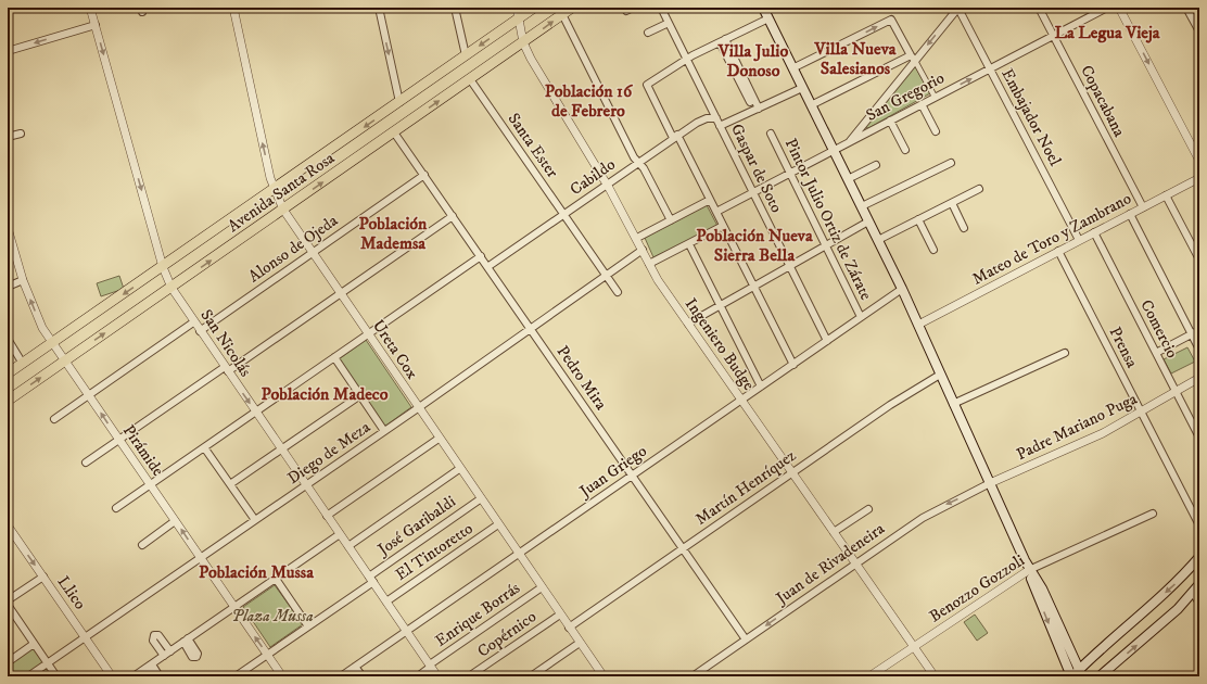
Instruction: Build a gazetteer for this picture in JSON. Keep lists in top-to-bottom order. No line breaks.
{"streets":{"main road":["Avenida Santa Rosa"],"street":["San Gregorio","Copacabana","Embajador Noel","Santa Ester","Gaspar de Soto","Cabildo","Pintor Julio Ortiz de Zárate","Mateo de Toro y Zambrano","Alonso de Ojeda","Comercio","San Nicolás","Ingeniero Budge","Prensa","Ureta Cox","Pedro Mira","Padre Mariano Puga","Pirámide","Diego de Meza","Juan Griego","Martín Henríquez","José Garibaldi","El Tintoretto","Juan de Rivadeneira","Benozzo Gozzoli","Llico","Enrique Borrás","Copérnico"]},"crossings":[["San Gregorio","Copacabana"],["San Gregorio","Embajador Noel"],["San Gregorio","Gaspar de Soto"],["San Gregorio","Pintor Julio Ortiz de Zárate"],["Copacabana","Mateo de Toro y Zambrano"],["Embajador Noel","Mateo de Toro y Zambrano"],["Santa Ester","Cabildo"],["Santa Ester","Avenida Santa Rosa"],["Santa Ester","Diego de Meza"],["Gaspar de Soto","Cabildo"],["Gaspar de Soto","Juan Griego"],["Cabildo","Ingeniero Budge"],["Cabildo","Pedro Mira"],["Avenida Santa Rosa","San Nicolás"],["Avenida Santa Rosa","Ingeniero Budge"],["Avenida Santa Rosa","Ureta Cox"],["Avenida Santa Rosa","Pedro Mira"],["Avenida Santa Rosa","Pirámide"],["Pintor Julio Ortiz de Zárate","Juan Griego"],["Mateo de Toro y Zambrano","Comercio"],["Mateo de Toro y Zambrano","Prensa"],["Alonso de Ojeda","San Nicolás"],["Alonso de Ojeda","Ureta Cox"],["Alonso de Ojeda","Pedro Mira"],["Comercio","Padre Mariano Puga"],["San Nicolás","Diego de Meza"],["San Nicolás","Juan Griego"],["San Nicolás","José Garibaldi"],["San Nicolás","El Tintoretto"],["San Nicolás","Enrique Borrás"],["Ingeniero Budge","Diego de Meza"],["Ingeniero Budge","Juan Griego"],["Ingeniero Budge","Martín Henríquez"],["Ingeniero Budge","Juan de Rivadeneira"],["Ingeniero Budge","Benozzo Gozzoli"],["Prensa","Padre Mariano Puga"],["Ureta Cox","Diego de Meza"],["Ureta Cox","Juan Griego"],["Ureta Cox","Martín Henríquez"],["Ureta Cox","José Garibaldi"],["Ureta Cox","El Tintoretto"],["Ureta Cox","Enrique Borrás"],["Ureta Cox","Copérnico"],["Pedro Mira","Diego de Meza"],["Pedro Mira","Juan Griego"],["Pedro Mira","Martín Henríquez"],["Pedro Mira","Juan de Rivadeneira"],["Padre Mariano Puga","Juan de Rivadeneira"],["Pirámide","Diego de Meza"],["Pirámide","José Garibaldi"],["Diego de Meza","Llico"]],"one_way":["San Nicolás","Juan de Rivadeneira"],"districts":["La Legua Vieja","Villa Nueva Salesianos","Villa Julio Donoso","Población 16 de Febrero","Población Mademsa","Población Nueva Sierra Bella","Población Madeco","Población Mussa"],"parks":["Plaza Mussa"]}
